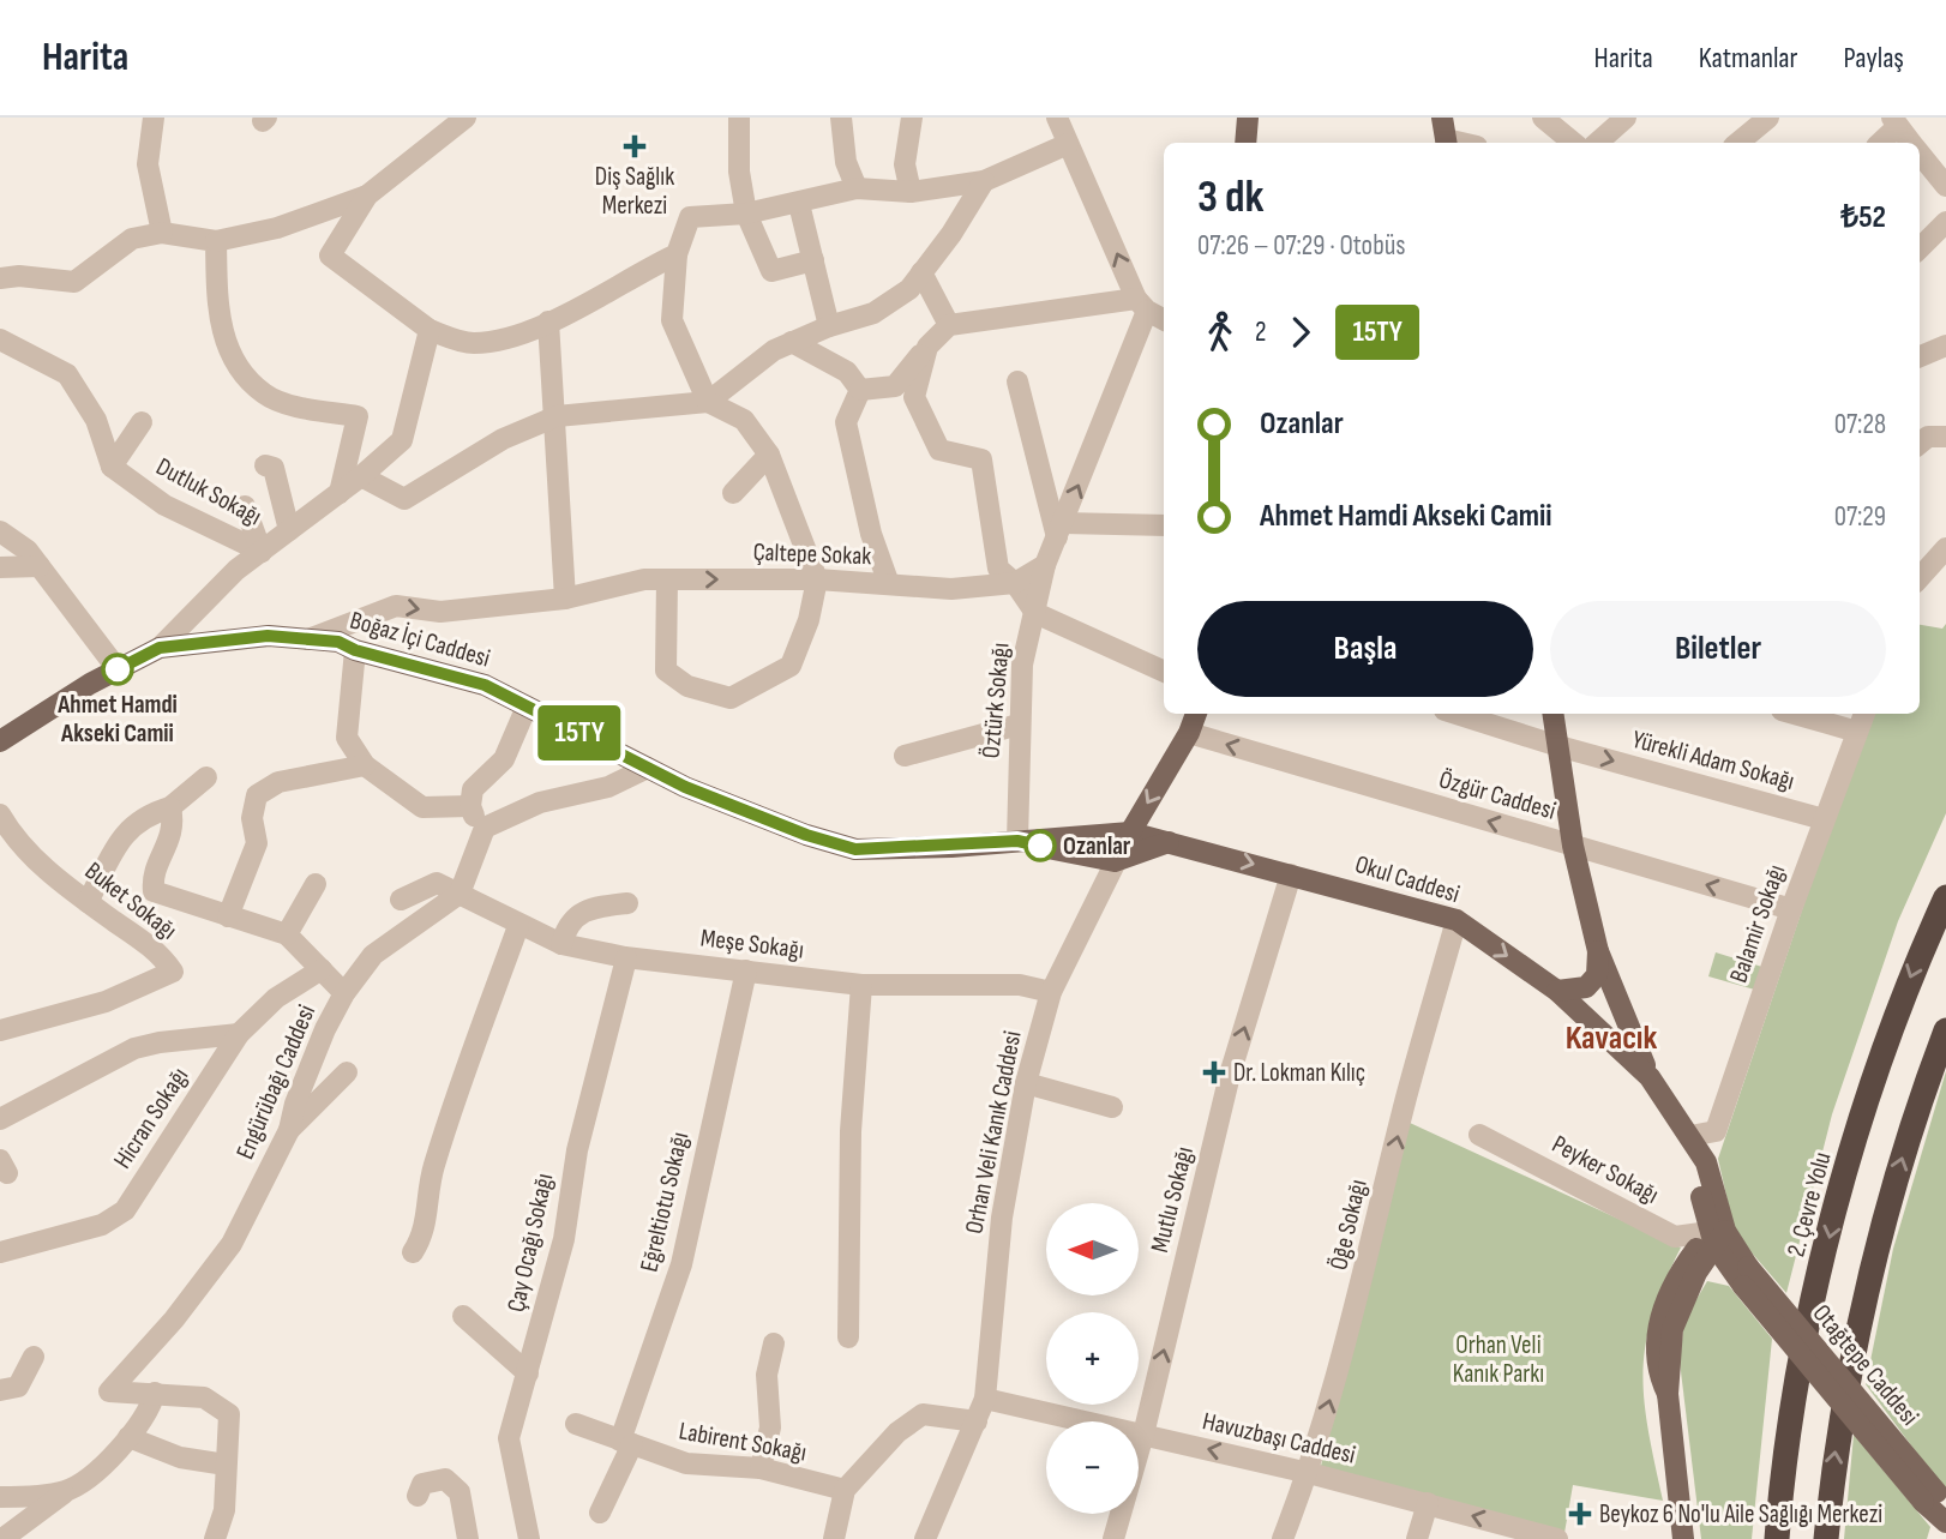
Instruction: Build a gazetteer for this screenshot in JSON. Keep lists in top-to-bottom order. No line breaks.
{"streets":{"highway":["2. Çevre Yolu"],"main road":["Boğaz İçi Caddesi","Okul Caddesi","Orhan Veli Kanık Caddesi","Otağtepe Caddesi"],"street":["Dutluk Sokağı","Çaltepe Sokak","Öztürk Sokağı","Yürekli Adam Sokağı","Özgür Caddesi","Buket Sokağı","Balamir Sokağı","Meşe Sokağı","Engürübağı Caddesi","Hicran Sokağı","Peyker Sokağı","Mutlu Sokağı","Eğreltiotu Sokağı","Öḡe Sokağı","Çay Ocağı Sokağı","Havuzbaşı Caddesi","Labirent Sokağı"]},"crossings":[["Çaltepe Sokak","Boğaz İçi Caddesi"],["Çaltepe Sokak","Öztürk Sokağı"],["Boğaz İçi Caddesi","Öztürk Sokağı"],["Boğaz İçi Caddesi","Okul Caddesi"],["Öztürk Sokağı","Okul Caddesi"],["Yürekli Adam Sokağı","Balamir Sokağı"],["Özgür Caddesi","Balamir Sokağı"],["Özgür Caddesi","Orhan Veli Kanık Caddesi"],["Okul Caddesi","Balamir Sokağı"],["Okul Caddesi","Orhan Veli Kanık Caddesi"],["Okul Caddesi","Peyker Sokağı"],["Okul Caddesi","Mutlu Sokağı"],["Okul Caddesi","Öḡe Sokağı"],["Okul Caddesi","Otağtepe Caddesi"],["Meşe Sokağı","Engürübağı Caddesi"],["Meşe Sokağı","Orhan Veli Kanık Caddesi"],["Meşe Sokağı","Eğreltiotu Sokağı"],["Meşe Sokağı","Çay Ocağı Sokağı"],["Orhan Veli Kanık Caddesi","Havuzbaşı Caddesi"],["Peyker Sokağı","Otağtepe Caddesi"],["Mutlu Sokağı","Havuzbaşı Caddesi"],["Eğreltiotu Sokağı","Labirent Sokağı"],["Öḡe Sokağı","Havuzbaşı Caddesi"]],"one_way":["Yürekli Adam Sokağı","Özgür Caddesi","Mutlu Sokağı","Öḡe Sokağı","Havuzbaşı Caddesi"],"districts":["Kavacık"],"parks":["Orhan Veli Kanık Parkı"],"places":{"health":["Diş Sağlık Merkezi","Dr. Lokman Kılıç","Beykoz 6 No'lu Aile Saḡlıḡı Merkezi"],"other":["Ahmet Hamdi Akseki Camii","Ozanlar"]},"lines":["bus line 15TY"],"north":"left","page":{"header":"Harita","nav":["Harita","Katmanlar","Paylaş"],"on_map":"15TY","heading":["3 dk","07:26 – 07:29 · Otobüs","₺52"],"legs":["2","15TY"],"list":[{"name":"Ozanlar","value":"07:28"},{"name":"Ahmet Hamdi Akseki Camii","value":"07:29"}],"buttons":["Başla","Biletler"],"map_buttons":["+","−"]}}
